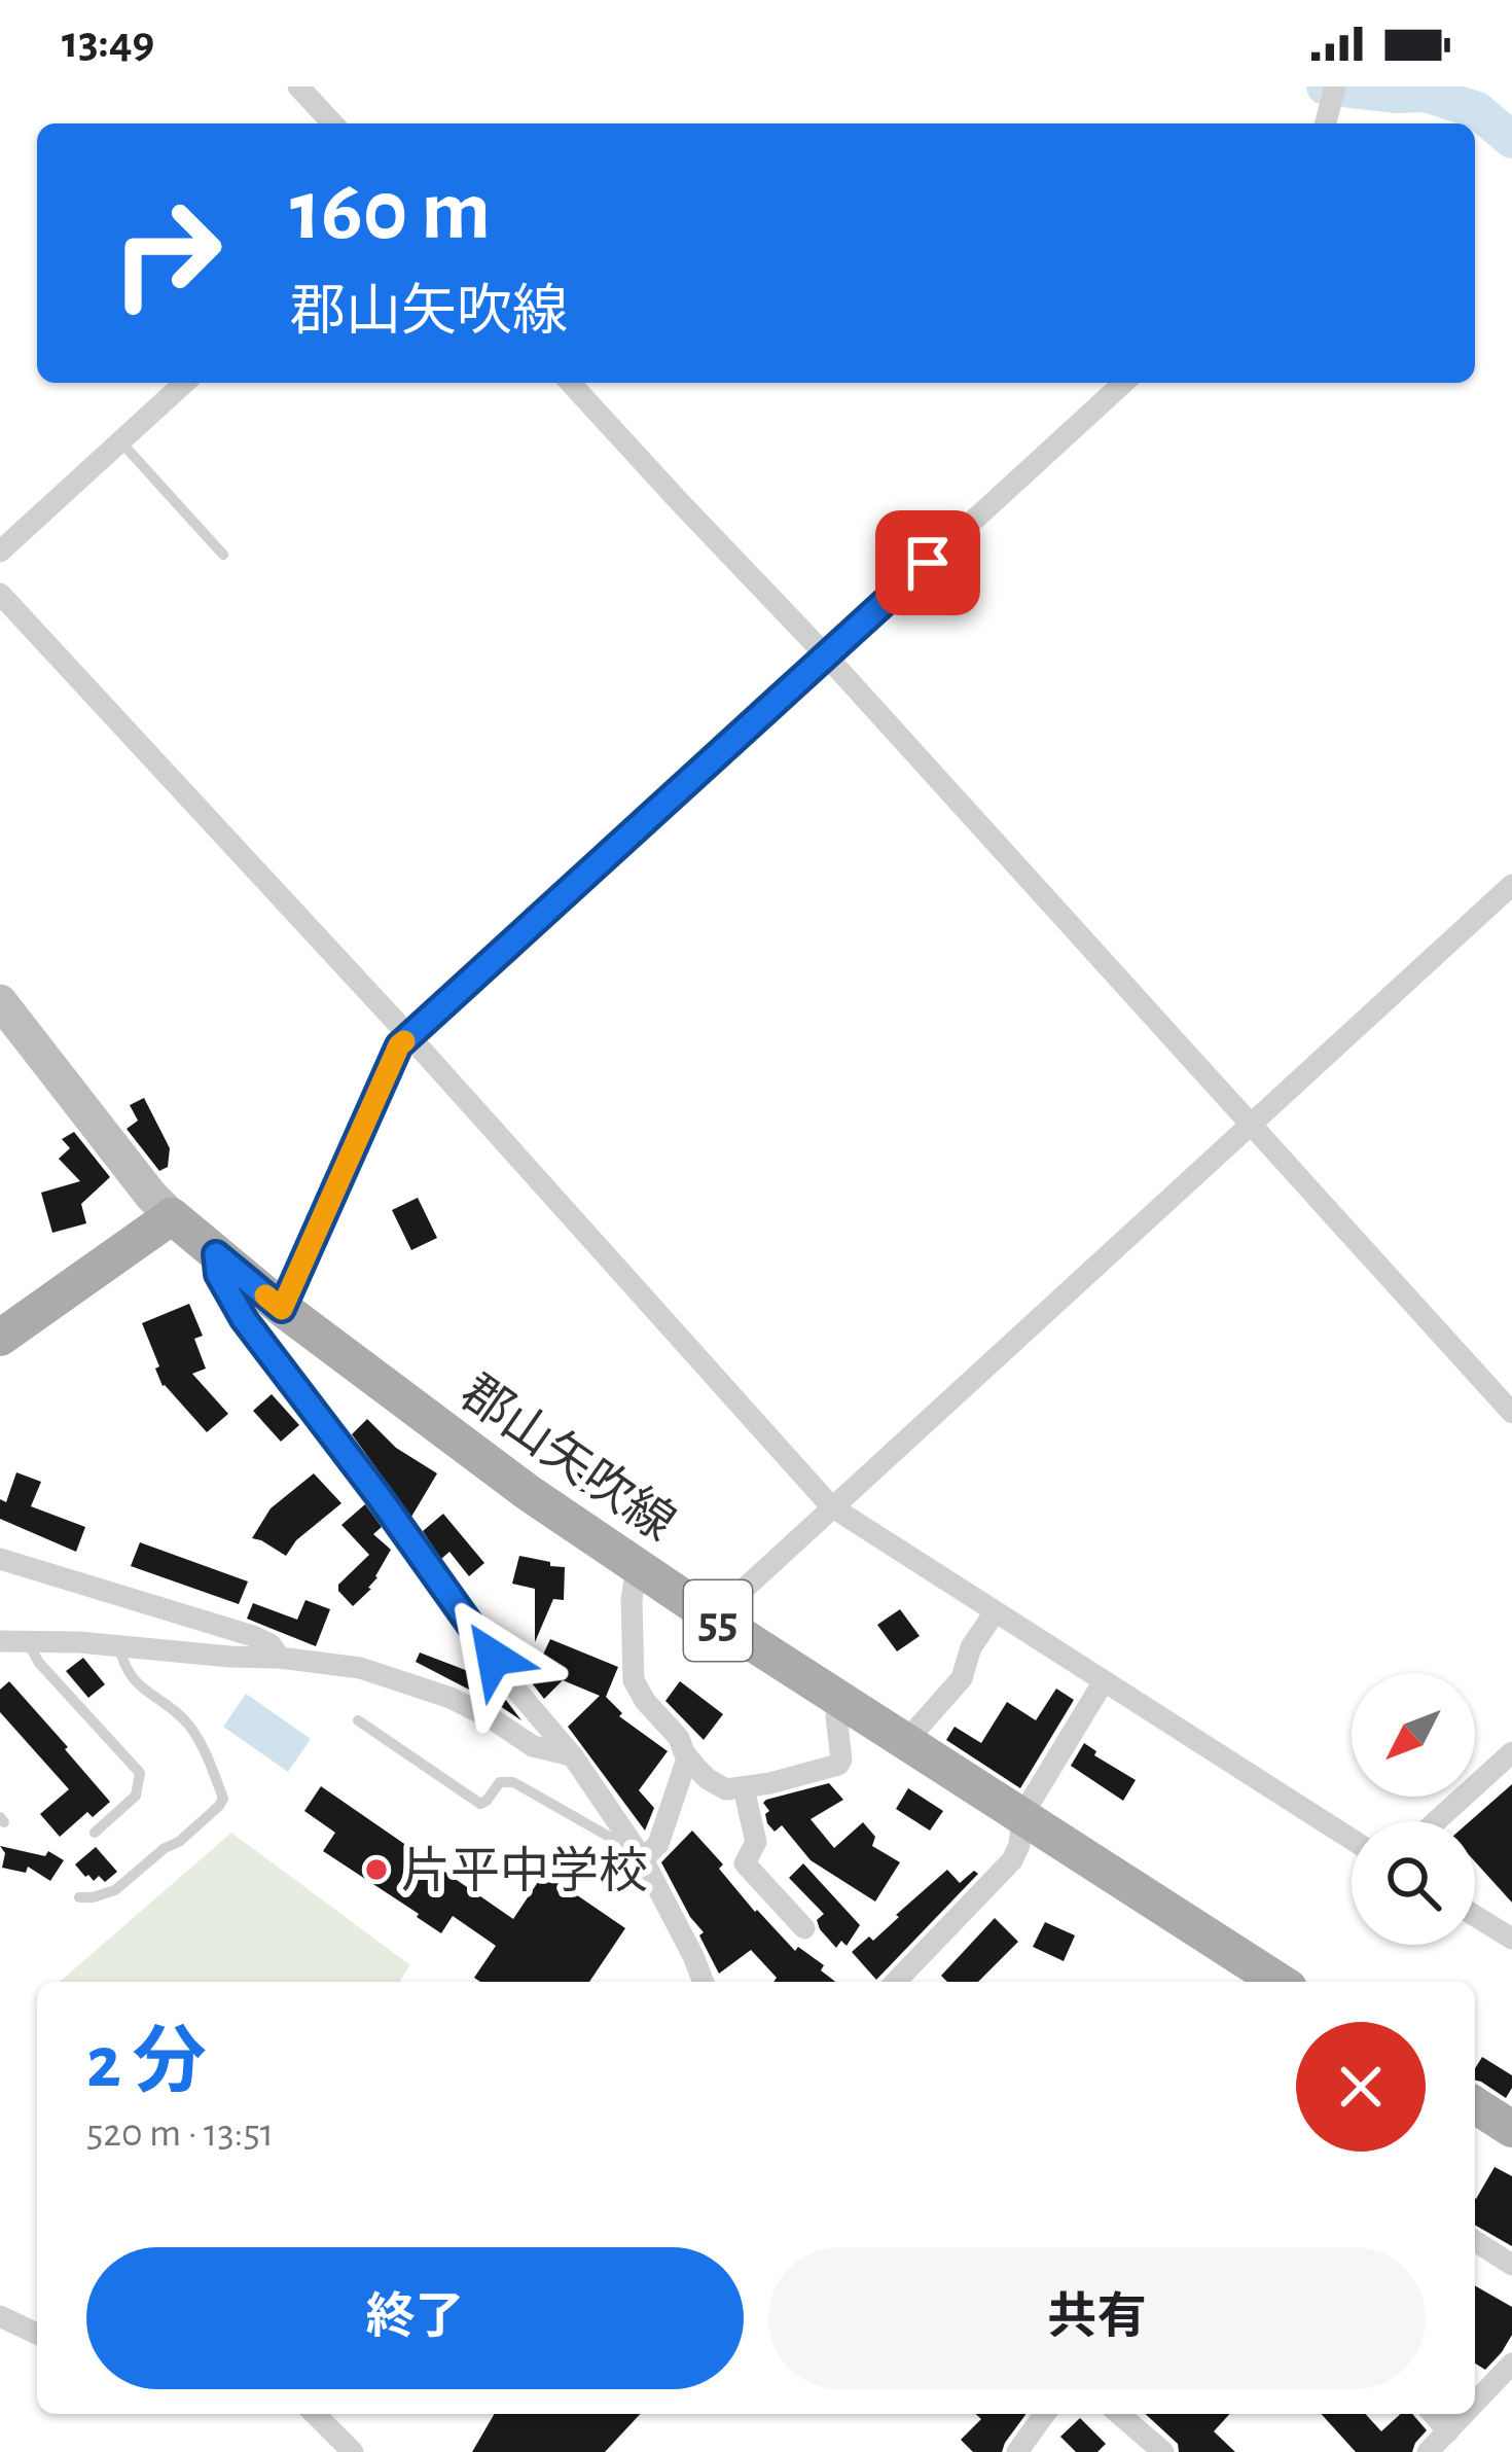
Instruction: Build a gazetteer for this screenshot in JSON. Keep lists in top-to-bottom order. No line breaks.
{"streets":{"main road":["郡山矢吹線","55"]},"places":["片平中学校"],"north":"bottom left","page":{"status":"13:49","turn":["160 m","郡山矢吹線"],"heading":["2 分","520 m · 13:51"],"buttons":["終了","共有"]}}
